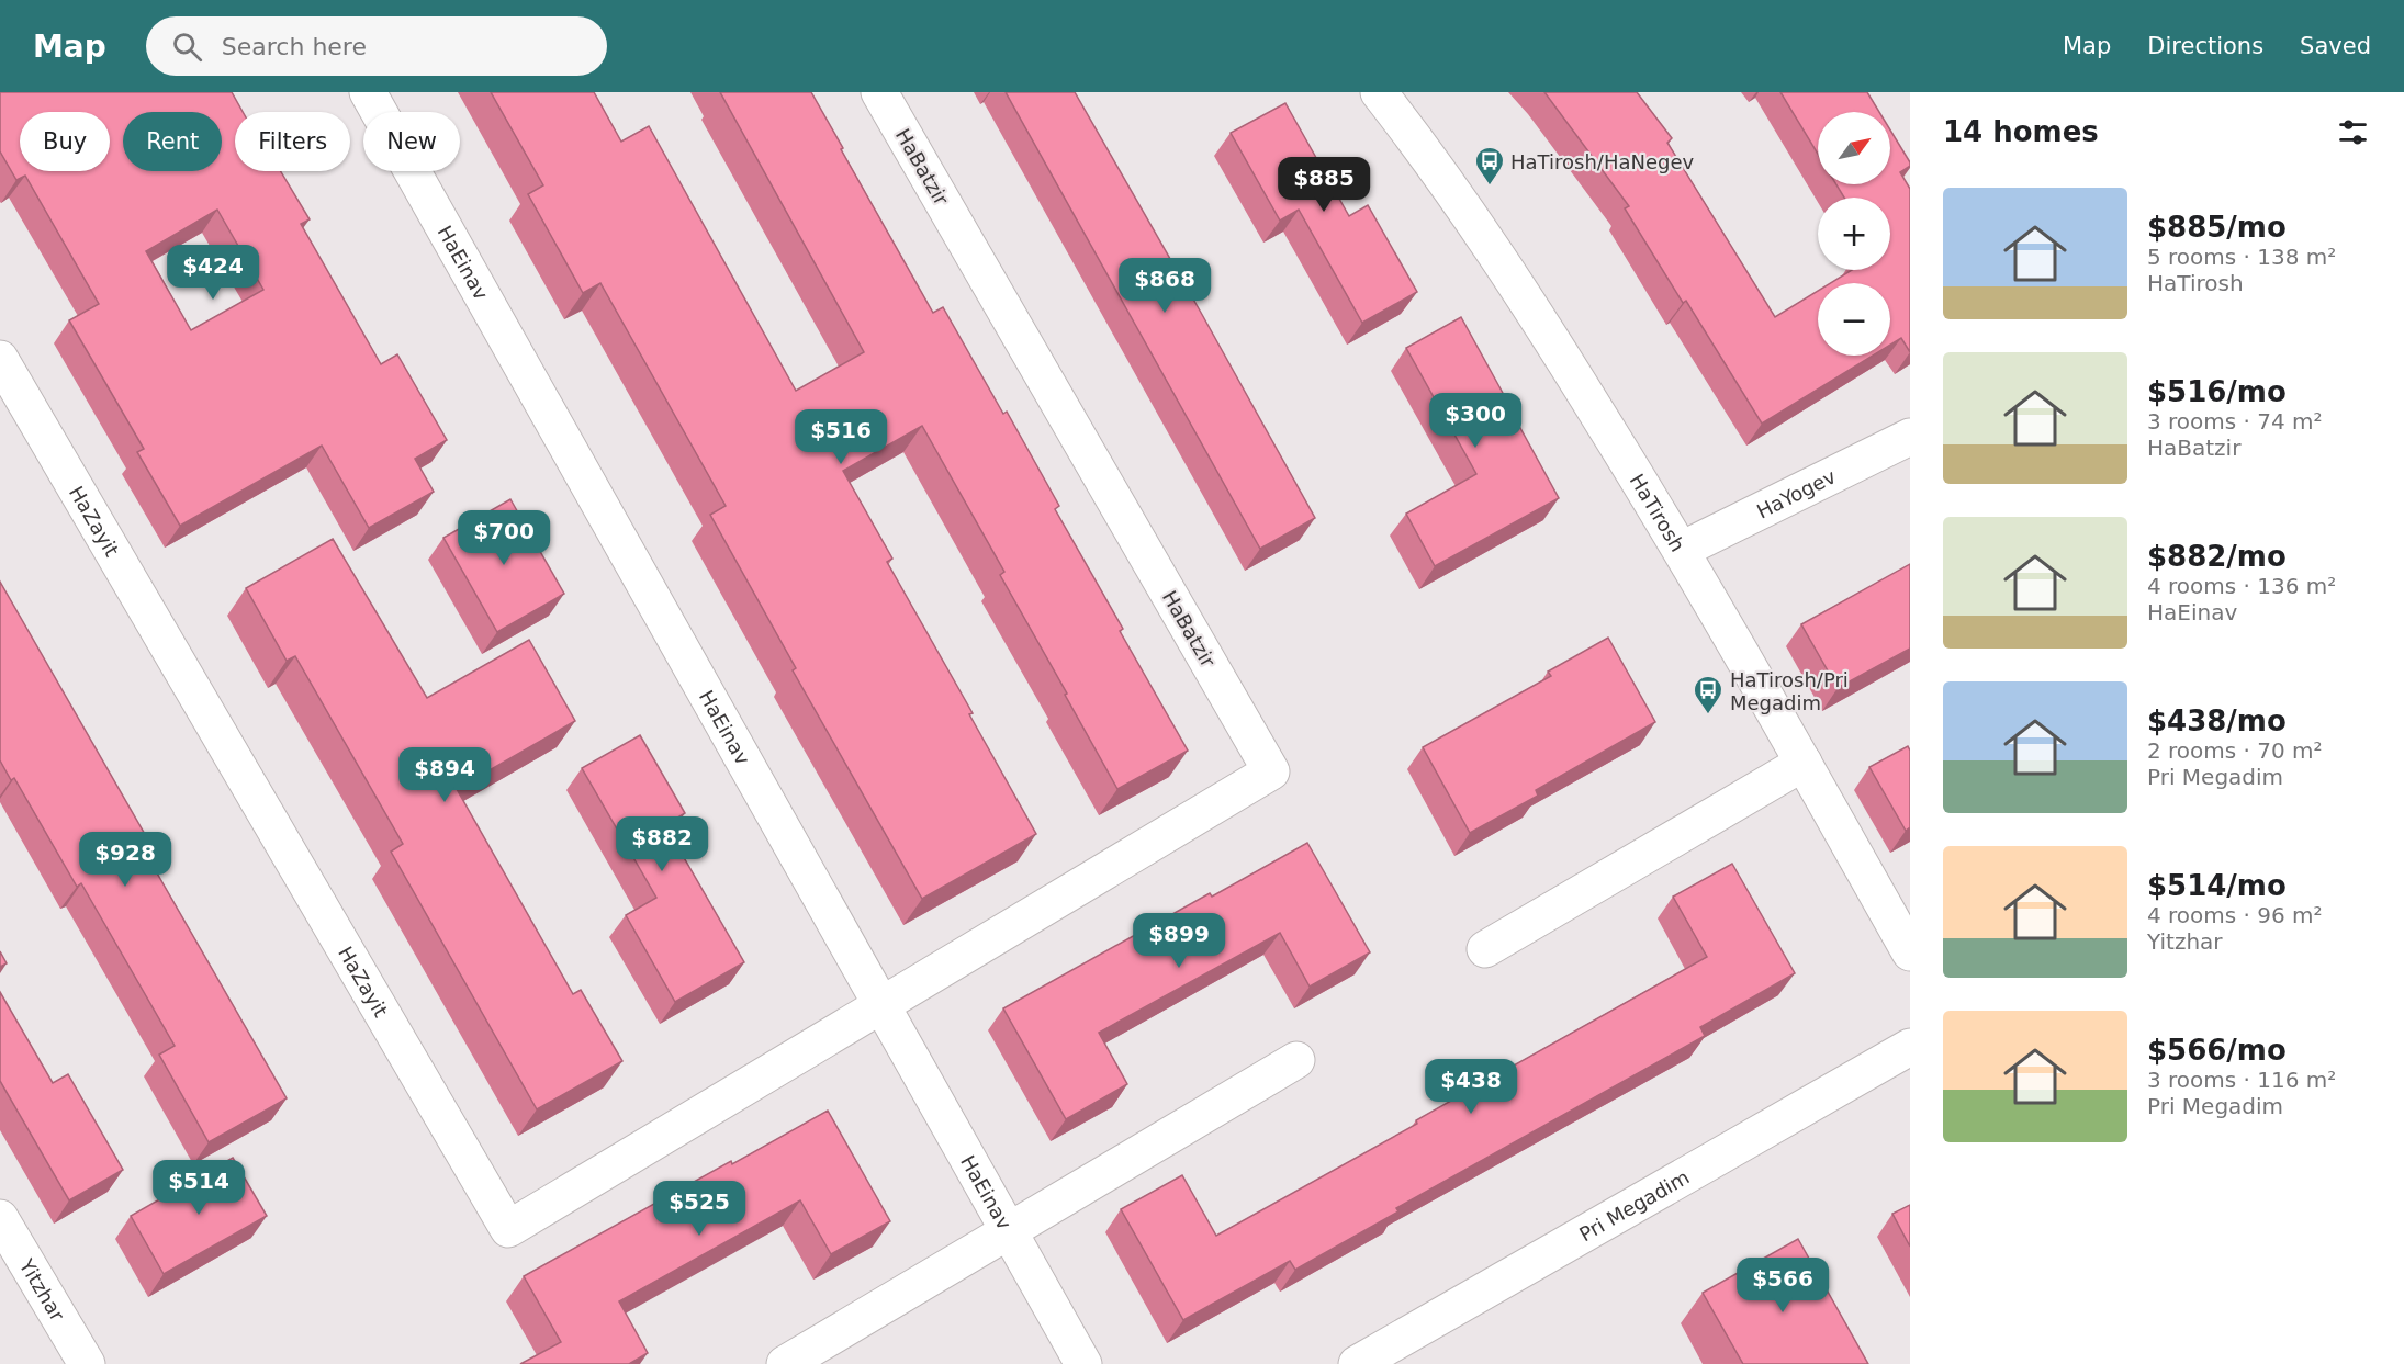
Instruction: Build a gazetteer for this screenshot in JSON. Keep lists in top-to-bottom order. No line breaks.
{"streets":{"street":["HaBatzir","HaEinav","HaYogev","HaTirosh","HaZayit","Pri Megadim","Yitzhar"]},"crossings":[["HaBatzir","HaEinav"],["HaBatzir","HaZayit"],["HaEinav","HaZayit"],["HaYogev","HaTirosh"]],"places":{"bus stop":["HaTirosh/HaNegev","HaTirosh/Pri Megadim"]},"north":"top right","page":{"header":"Map","search":"Search here","nav":["Map","Directions","Saved"],"heading":"14 homes","map_buttons":["+","−"],"chip":["Buy","Rent","Filters","New"],"price":["$885","$424","$868","$300","$516","$700","$894","$882","$928","$899","$438","$514","$525","$566"],"list":[{"name":"$885/mo","note":"5 rooms · 138 m² · HaTirosh"},{"name":"$516/mo","note":"3 rooms · 74 m² · HaBatzir"},{"name":"$882/mo","note":"4 rooms · 136 m² · HaEinav"},{"name":"$438/mo","note":"2 rooms · 70 m² · Pri Megadim"},{"name":"$514/mo","note":"4 rooms · 96 m² · Yitzhar"},{"name":"$566/mo","note":"3 rooms · 116 m² · Pri Megadim"}]}}
